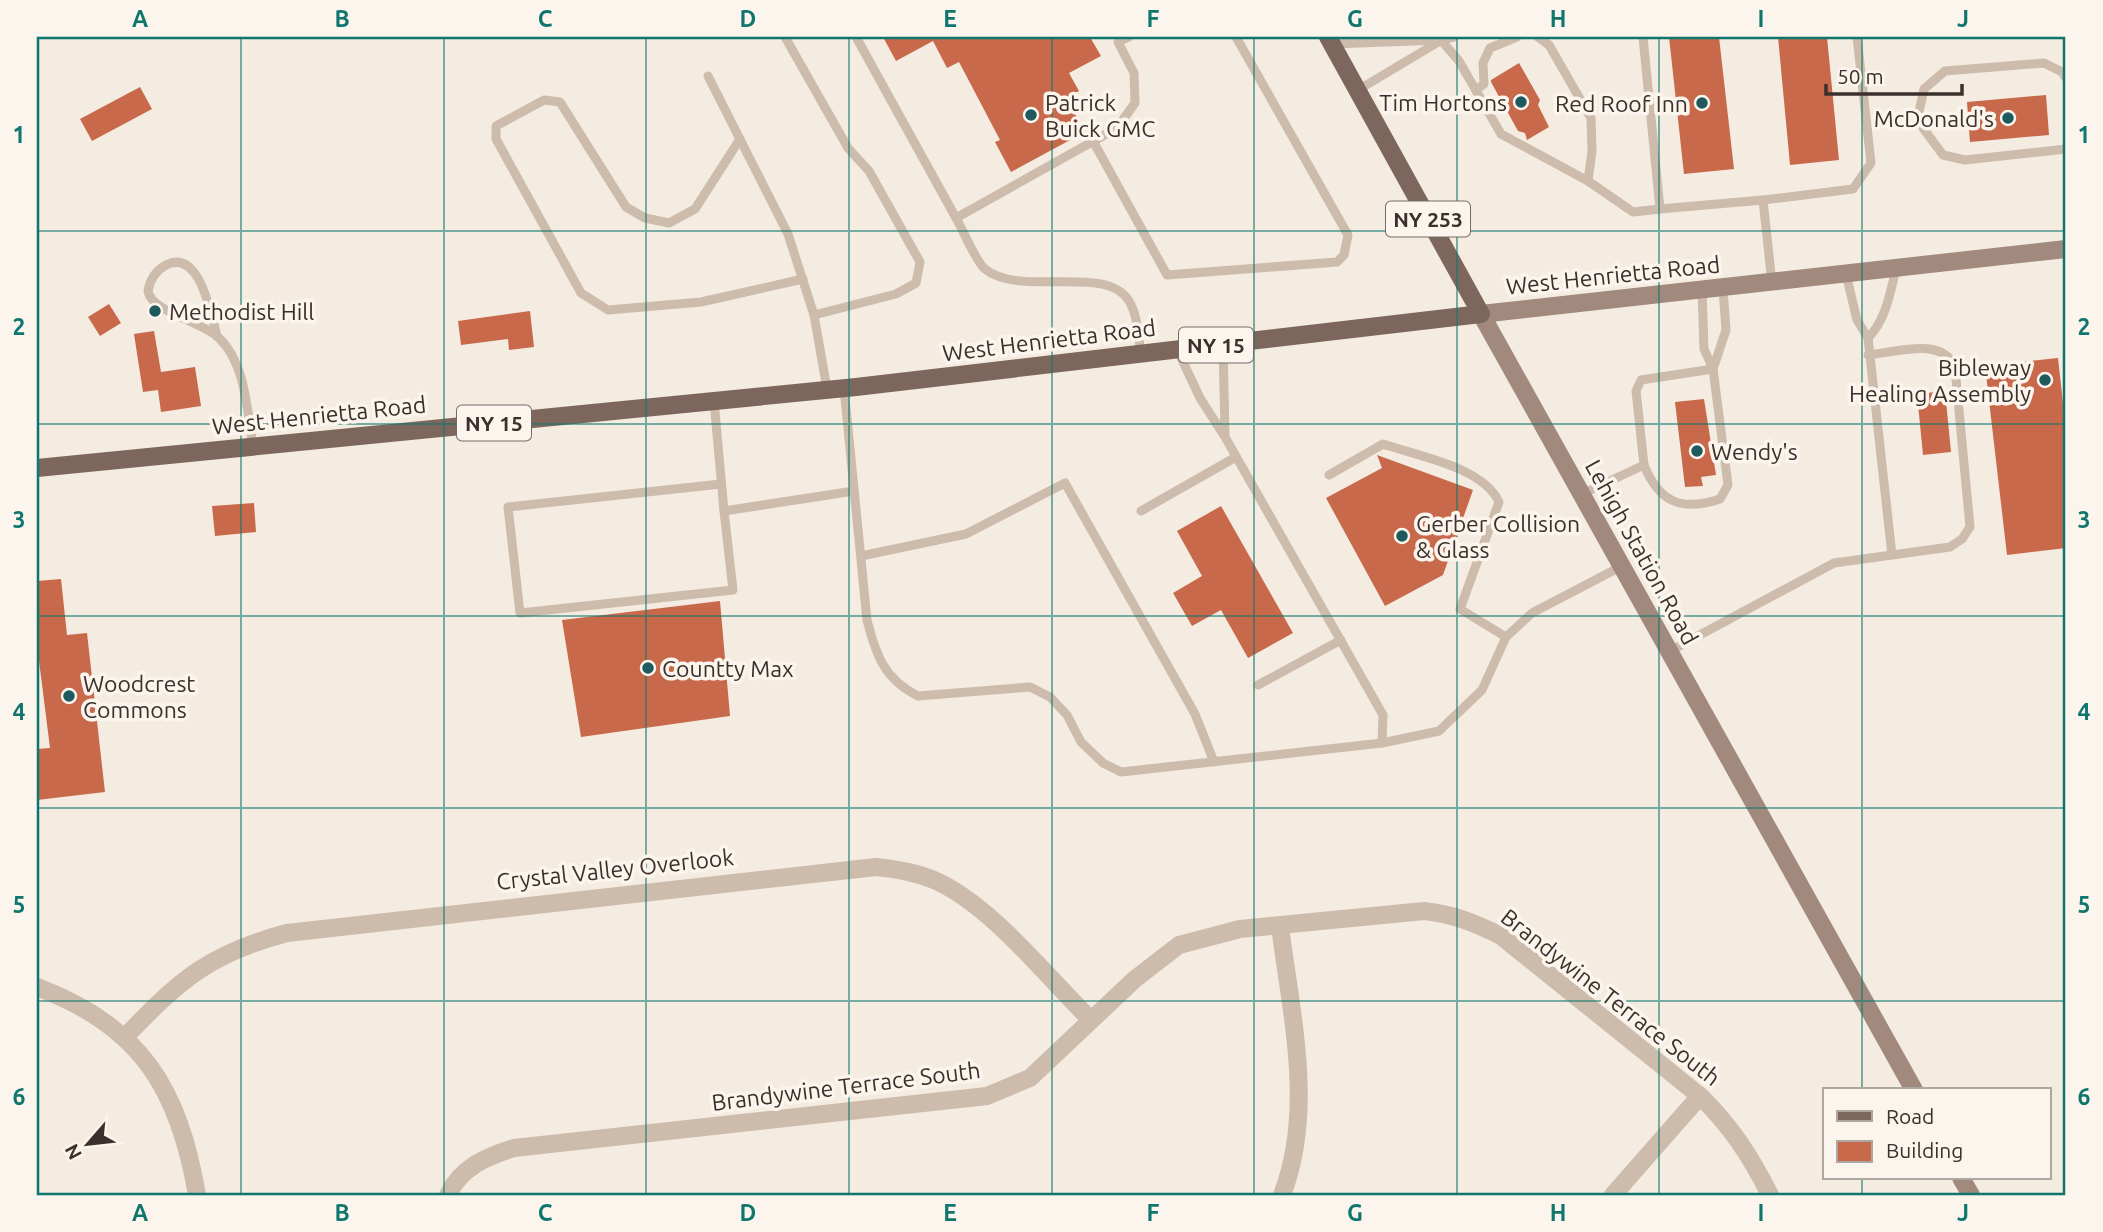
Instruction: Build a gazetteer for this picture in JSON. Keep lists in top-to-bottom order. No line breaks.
{"streets":{"main road":["NY 253","West Henrietta Road","NY 15","Lehigh Station Road"],"street":["Crystal Valley Overlook","Brandywine Terrace South"]},"crossings":[["West Henrietta Road","Lehigh Station Road"],["Crystal Valley Overlook","Brandywine Terrace South"]],"places":["Tim Hortons","Red Roof Inn","Patrick Buick GMC","McDonald's","Methodist Hill","Bibleway Healing Assembly","Wendy's","Gerber Collision & Glass","Countty Max","Woodcrest Commons"],"legend":["Road","Building"],"scale_bar":"50 m","north":"bottom left","grid":{"columns":["A","B","C","D","E","F","G","H","I","J"],"rows":["1","2","3","4","5","6"]}}
